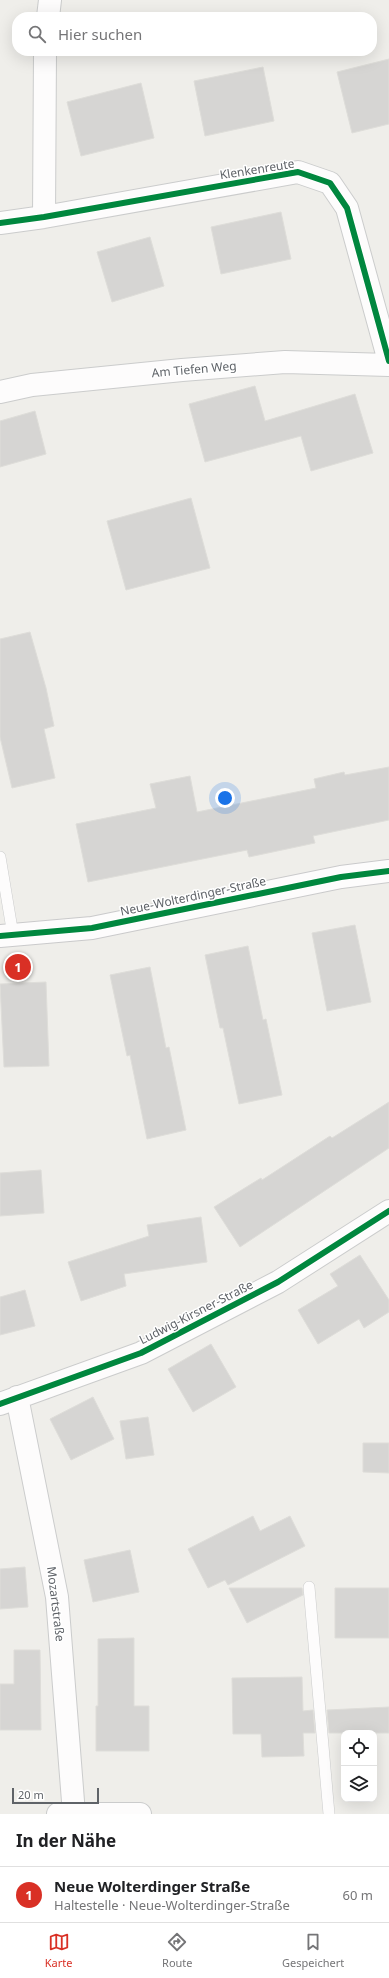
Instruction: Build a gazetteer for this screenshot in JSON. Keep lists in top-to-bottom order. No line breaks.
{"streets":{"street":["Klenkenreute","Am Tiefen Weg","Neue-Wolterdinger-Straße","Ludwig-Kirsner-Straße","Mozartstraße"]},"crossings":[["Ludwig-Kirsner-Straße","Mozartstraße"]],"scale_bar":"20 m","page":{"search":"Hier suchen","pins":"1","scale":"20 m","heading":"In der Nähe","list":[{"mark":"1","name":"Neue Wolterdinger Straße","note":"Haltestelle · Neue-Wolterdinger-Straße","value":"60 m"}],"nav":["Karte","Route","Gespeichert"]}}
